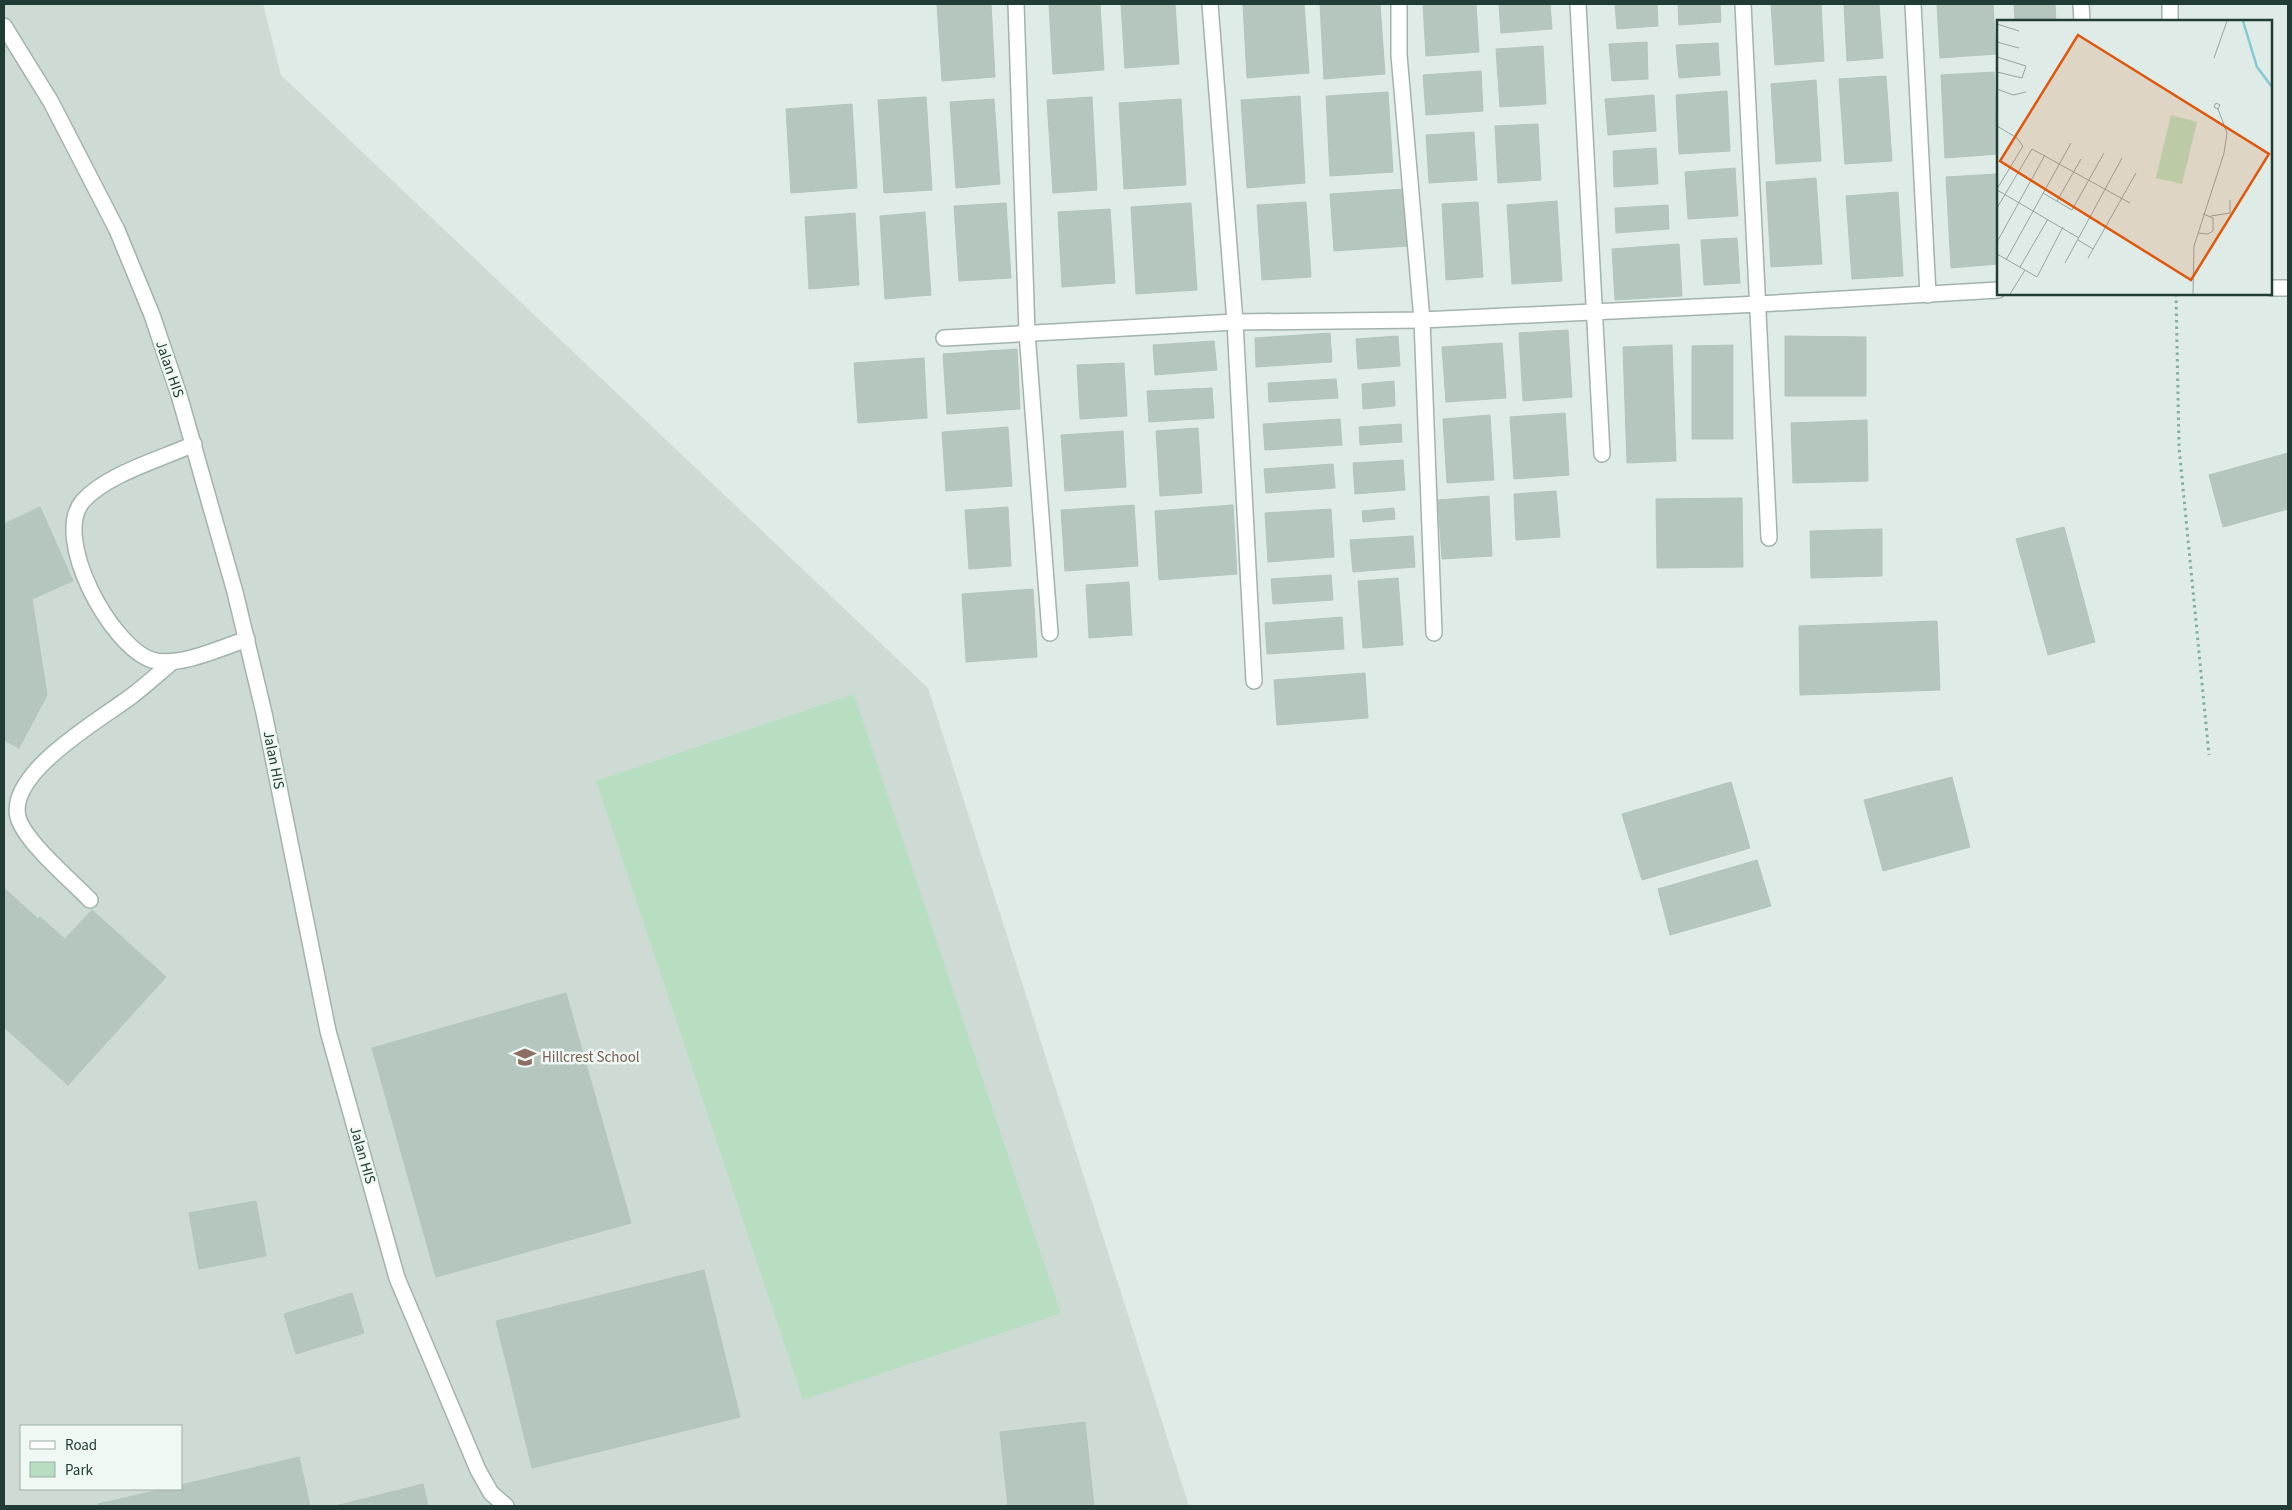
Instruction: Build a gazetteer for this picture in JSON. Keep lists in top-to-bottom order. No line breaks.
{"streets":{"street":["Jalan HIS"]},"places":{"school or university":["Hillcrest School"]},"legend":["Road","Park"]}
